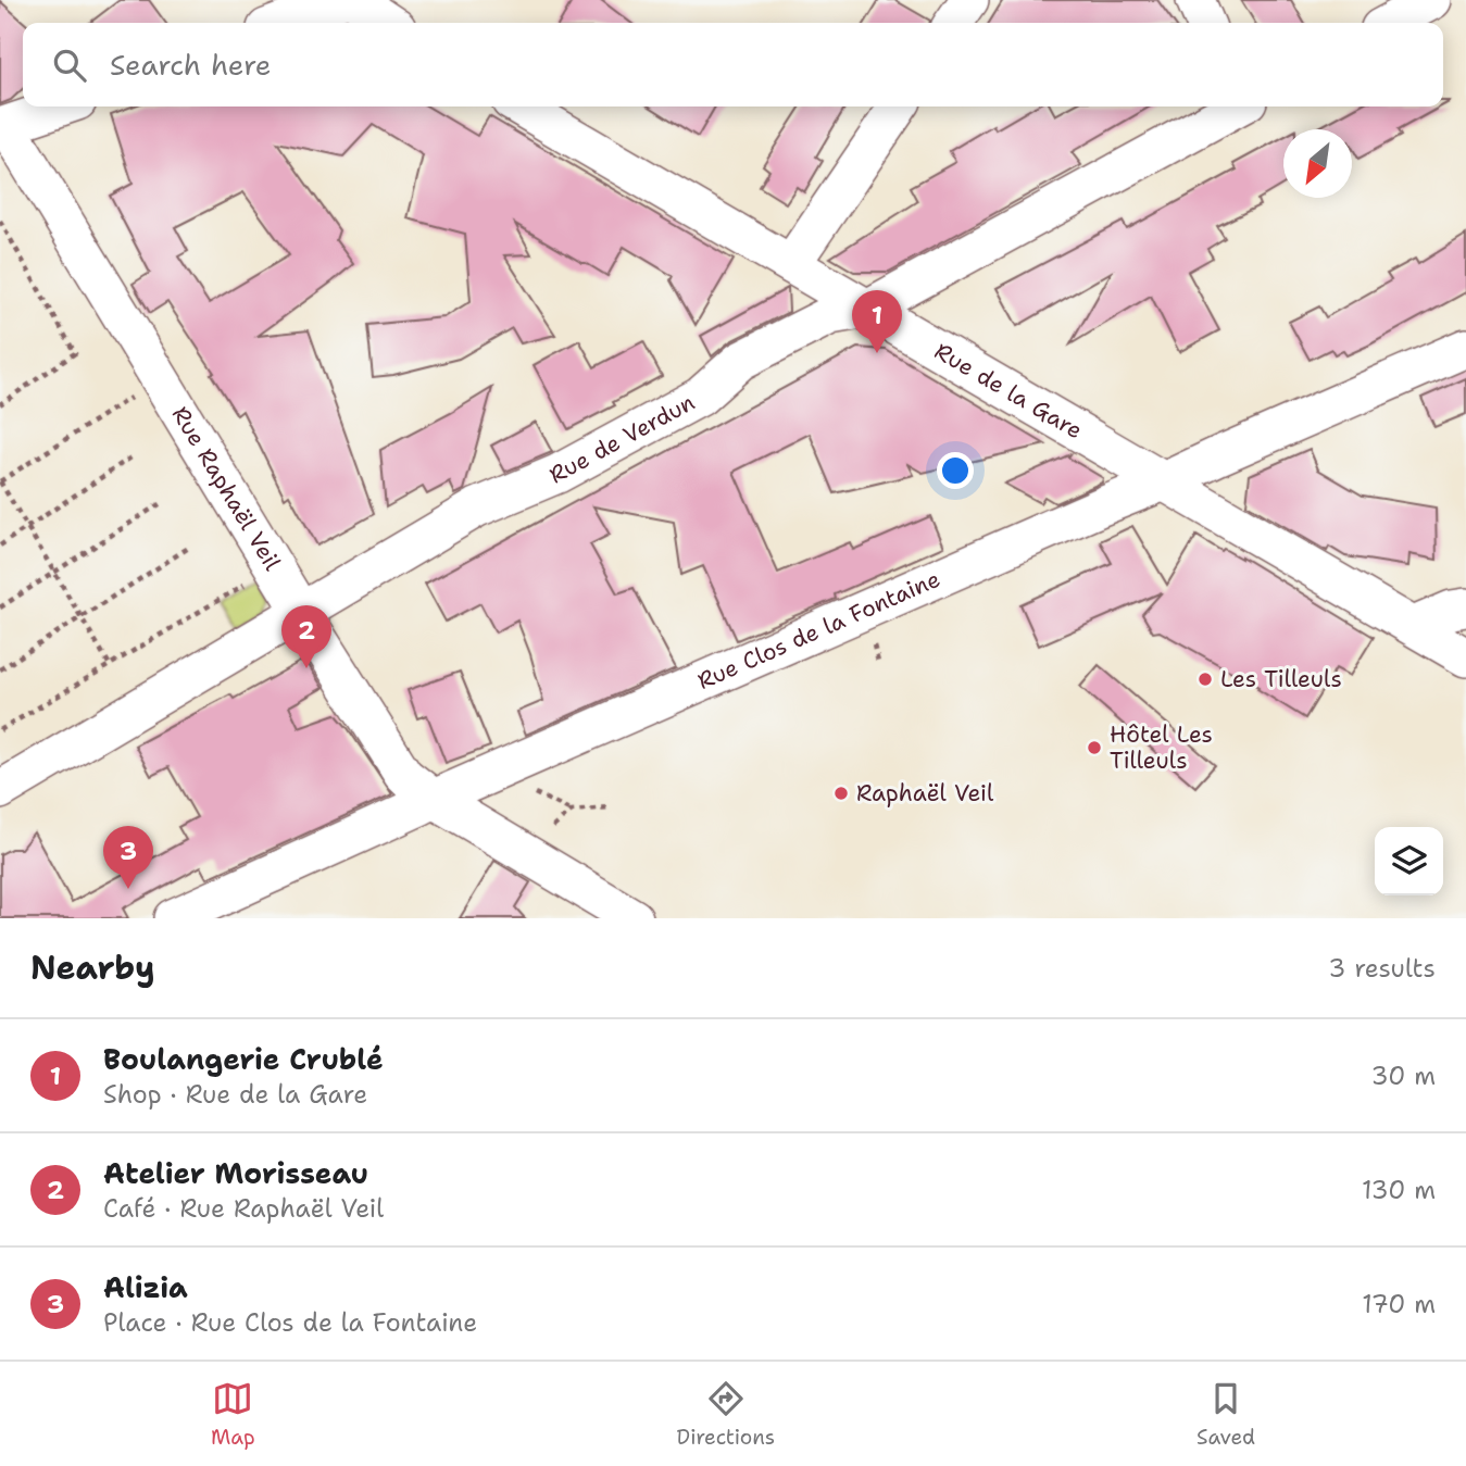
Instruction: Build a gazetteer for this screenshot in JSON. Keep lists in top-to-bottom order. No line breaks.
{"streets":{"street":["Rue de la Gare","Rue de Verdun","Rue Raphaël Veil","Rue Clos de la Fontaine"]},"crossings":[["Rue de la Gare","Rue de Verdun"],["Rue de la Gare","Rue Clos de la Fontaine"],["Rue de Verdun","Rue Raphaël Veil"],["Rue Raphaël Veil","Rue Clos de la Fontaine"]],"places":["Les Tilleuls","Hôtel Les Tilleuls","Raphaël Veil"],"north":"bottom left","page":{"search":"Search here","pins":["1","2","3"],"heading":["Nearby","3 results"],"list":[{"mark":"1","name":"Boulangerie Crublé","note":"Shop · Rue de la Gare","value":"30 m"},{"mark":"2","name":"Atelier Morisseau","note":"Café · Rue Raphaël Veil","value":"130 m"},{"mark":"3","name":"Alizia","note":"Place · Rue Clos de la Fontaine","value":"170 m"}],"nav":["Map","Directions","Saved"]}}
